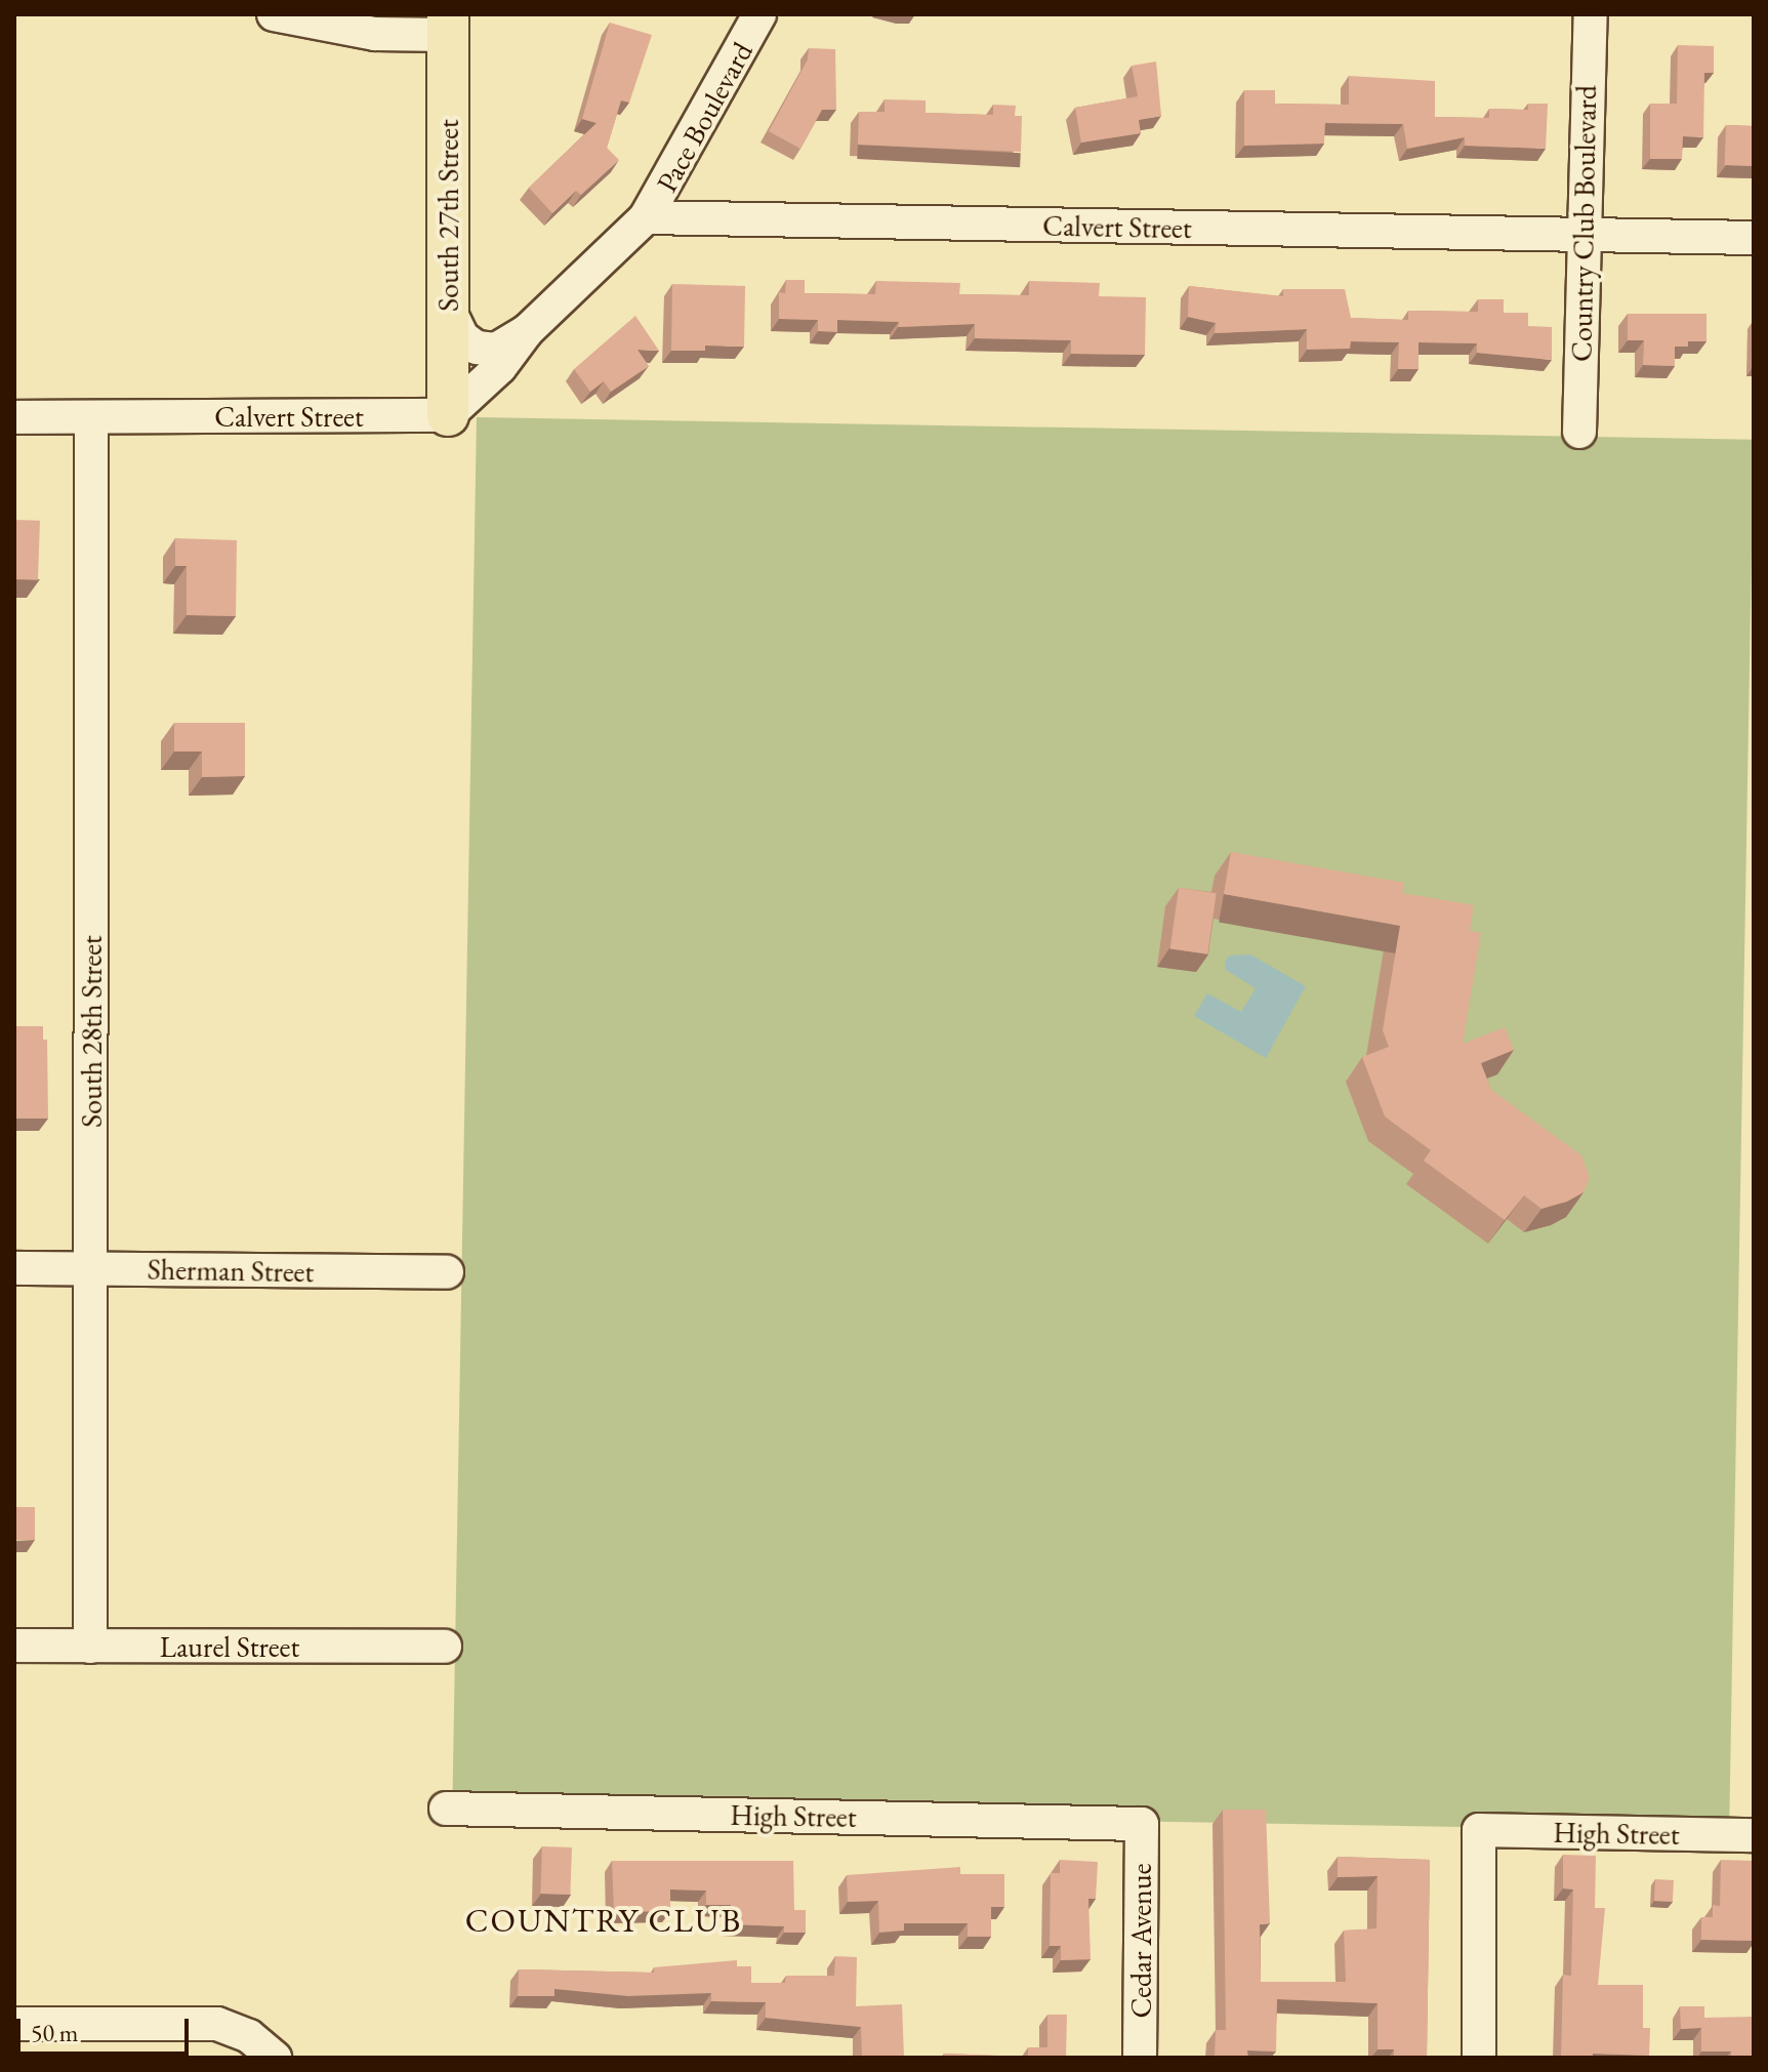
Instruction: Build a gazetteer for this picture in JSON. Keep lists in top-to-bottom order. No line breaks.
{"streets":{"main road":["South 27th Street"],"street":["Pace Boulevard","Country Club Boulevard","Calvert Street","South 28th Street","Sherman Street","Laurel Street","High Street","Cedar Avenue"]},"crossings":[["Pace Boulevard","Calvert Street"],["South 27th Street","Calvert Street"],["Country Club Boulevard","Calvert Street"],["Calvert Street","South 28th Street"],["South 28th Street","Sherman Street"],["South 28th Street","Laurel Street"],["High Street","Cedar Avenue"]],"districts":["COUNTRY CLUB"],"scale_bar":"50 m"}
